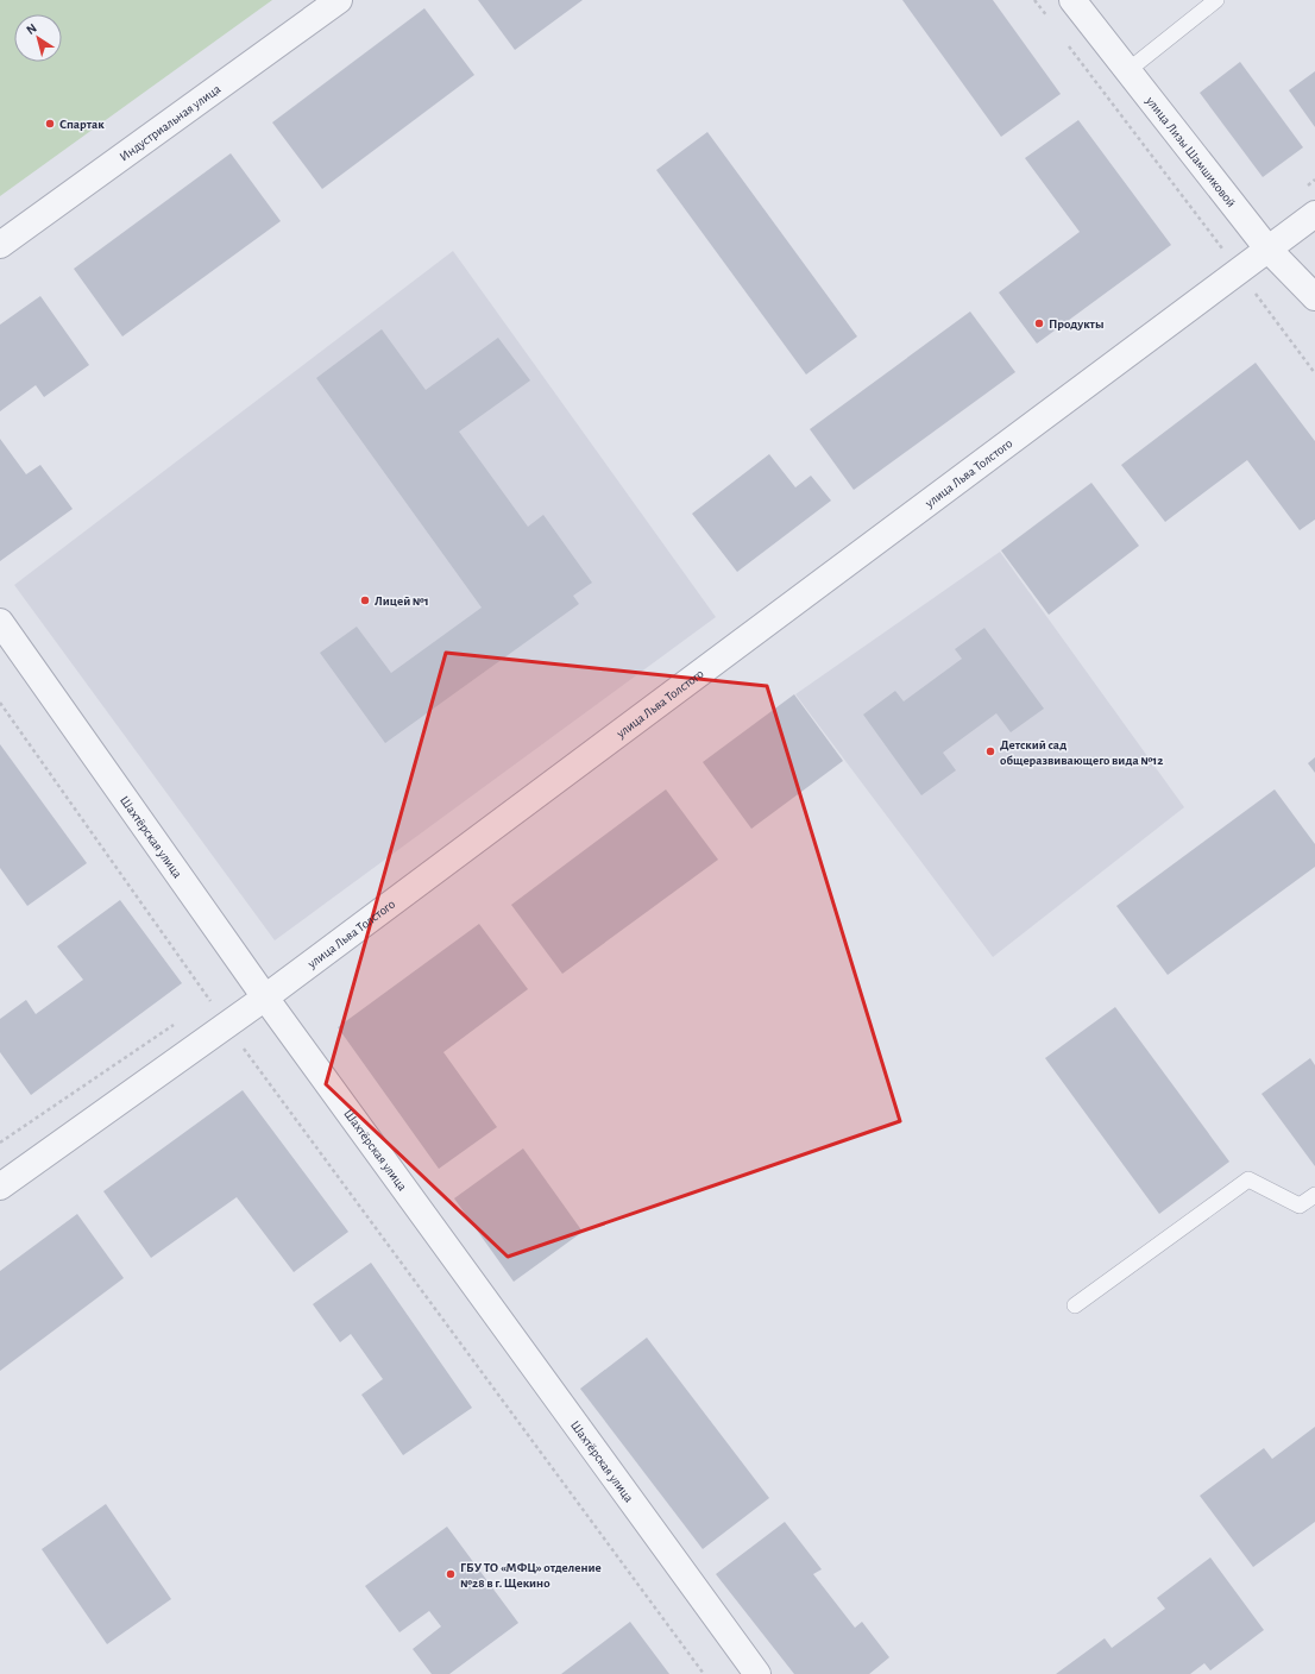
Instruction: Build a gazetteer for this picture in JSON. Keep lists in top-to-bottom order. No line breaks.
{"streets":{"street":["Индустриальная улица","улица Лизы Шамшиковой","улица Льва Толстого","Шахтёрская улица"]},"crossings":[["улица Лизы Шамшиковой","улица Льва Толстого"],["улица Льва Толстого","Шахтёрская улица"]],"places":["Спартак","Продукты","Лицей №1","Детский сад общеразвивающего вида №12","ГБУ ТО «МФЦ» отделение №28 в г. Щекино"],"north":"top left"}
